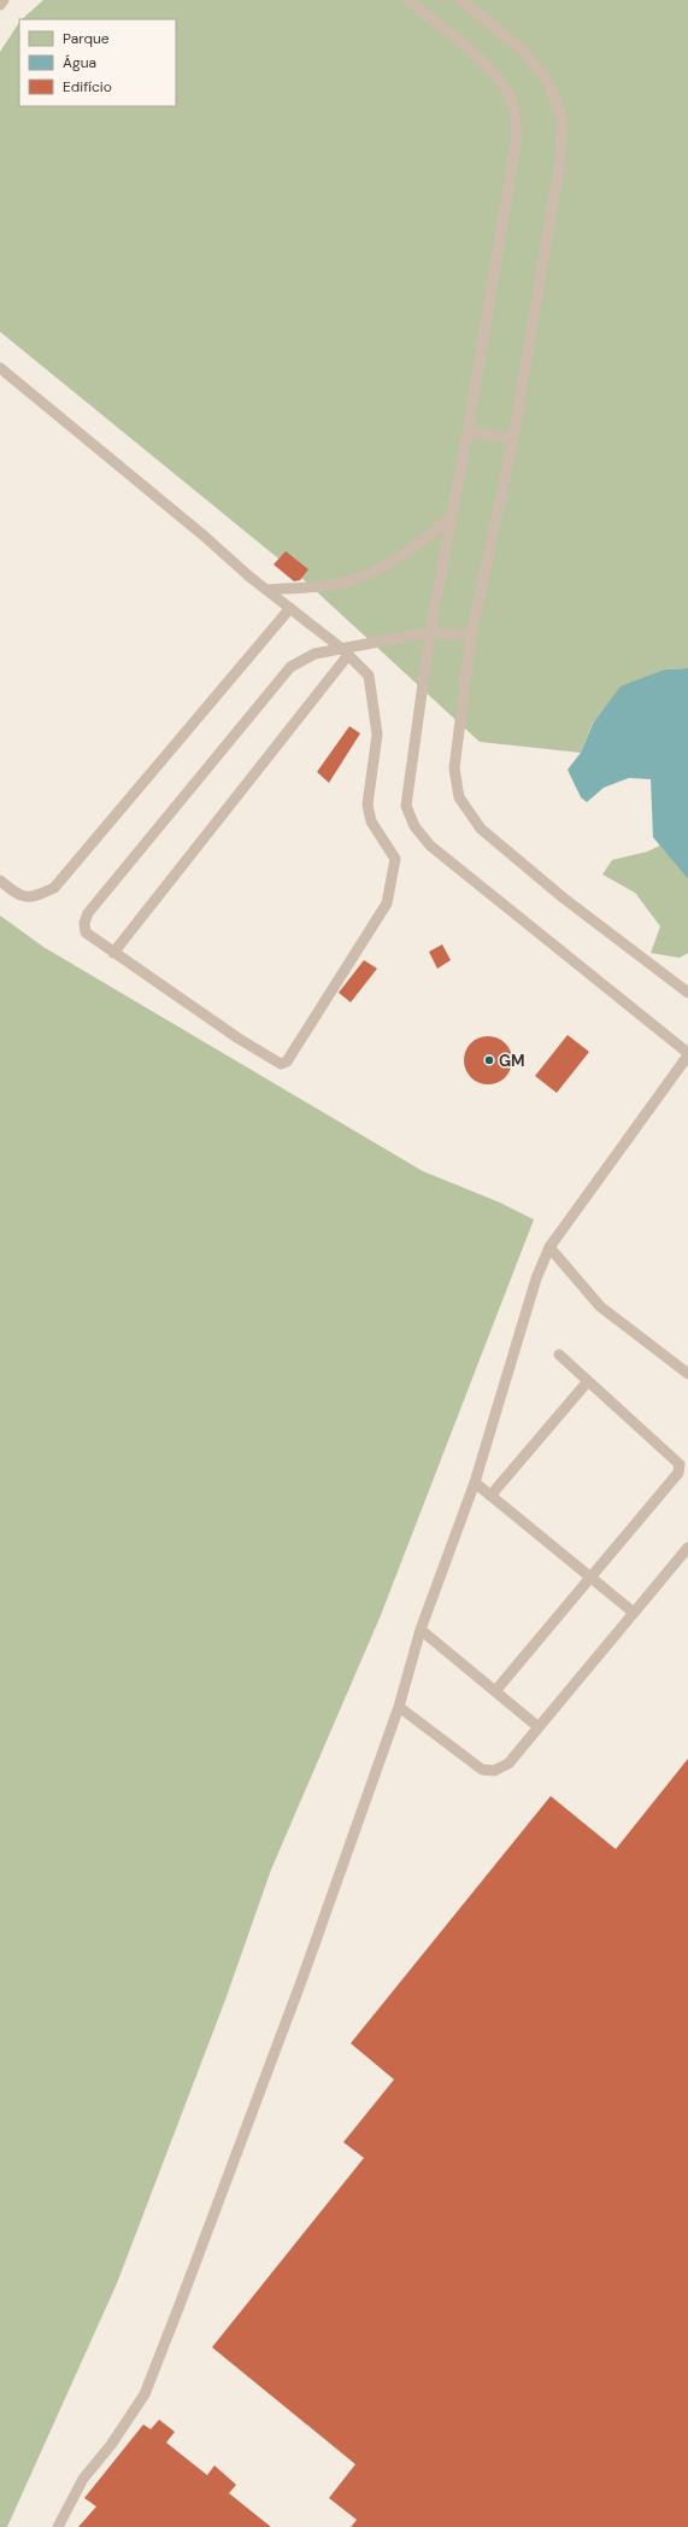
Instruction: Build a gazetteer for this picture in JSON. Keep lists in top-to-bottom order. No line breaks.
{"places":["GM"],"legend":["Parque","Água","Edifício"]}
